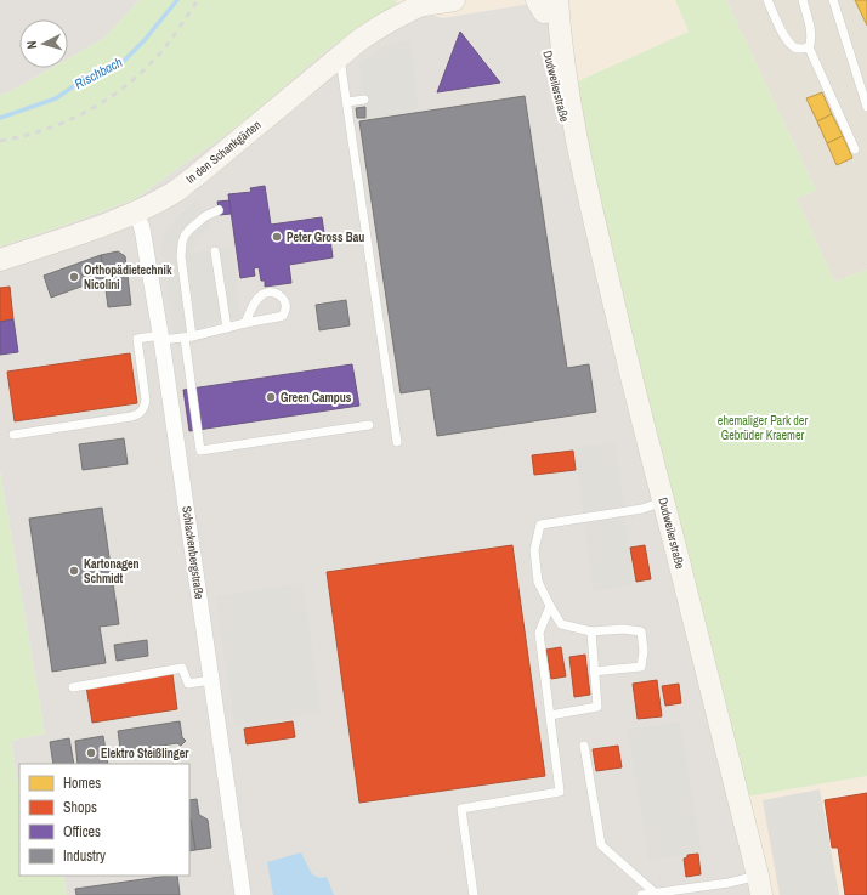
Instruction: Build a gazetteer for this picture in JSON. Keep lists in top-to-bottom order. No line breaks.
{"streets":{"main road":["Dudweilerstraße","In den Schankgärten"],"street":["Schlackenbergstraße"]},"crossings":[["In den Schankgärten","Schlackenbergstraße"]],"water":["Rischbach"],"parks":["ehemaliger Park der Gebrüder Kraemer"],"places":["Peter Gross Bau","Orthopädietechnik Nicolini","Green Campus","Kartonagen Schmidt","Elektro Steißlinger"],"legend":["Homes","Shops","Offices","Industry"],"north":"left"}
